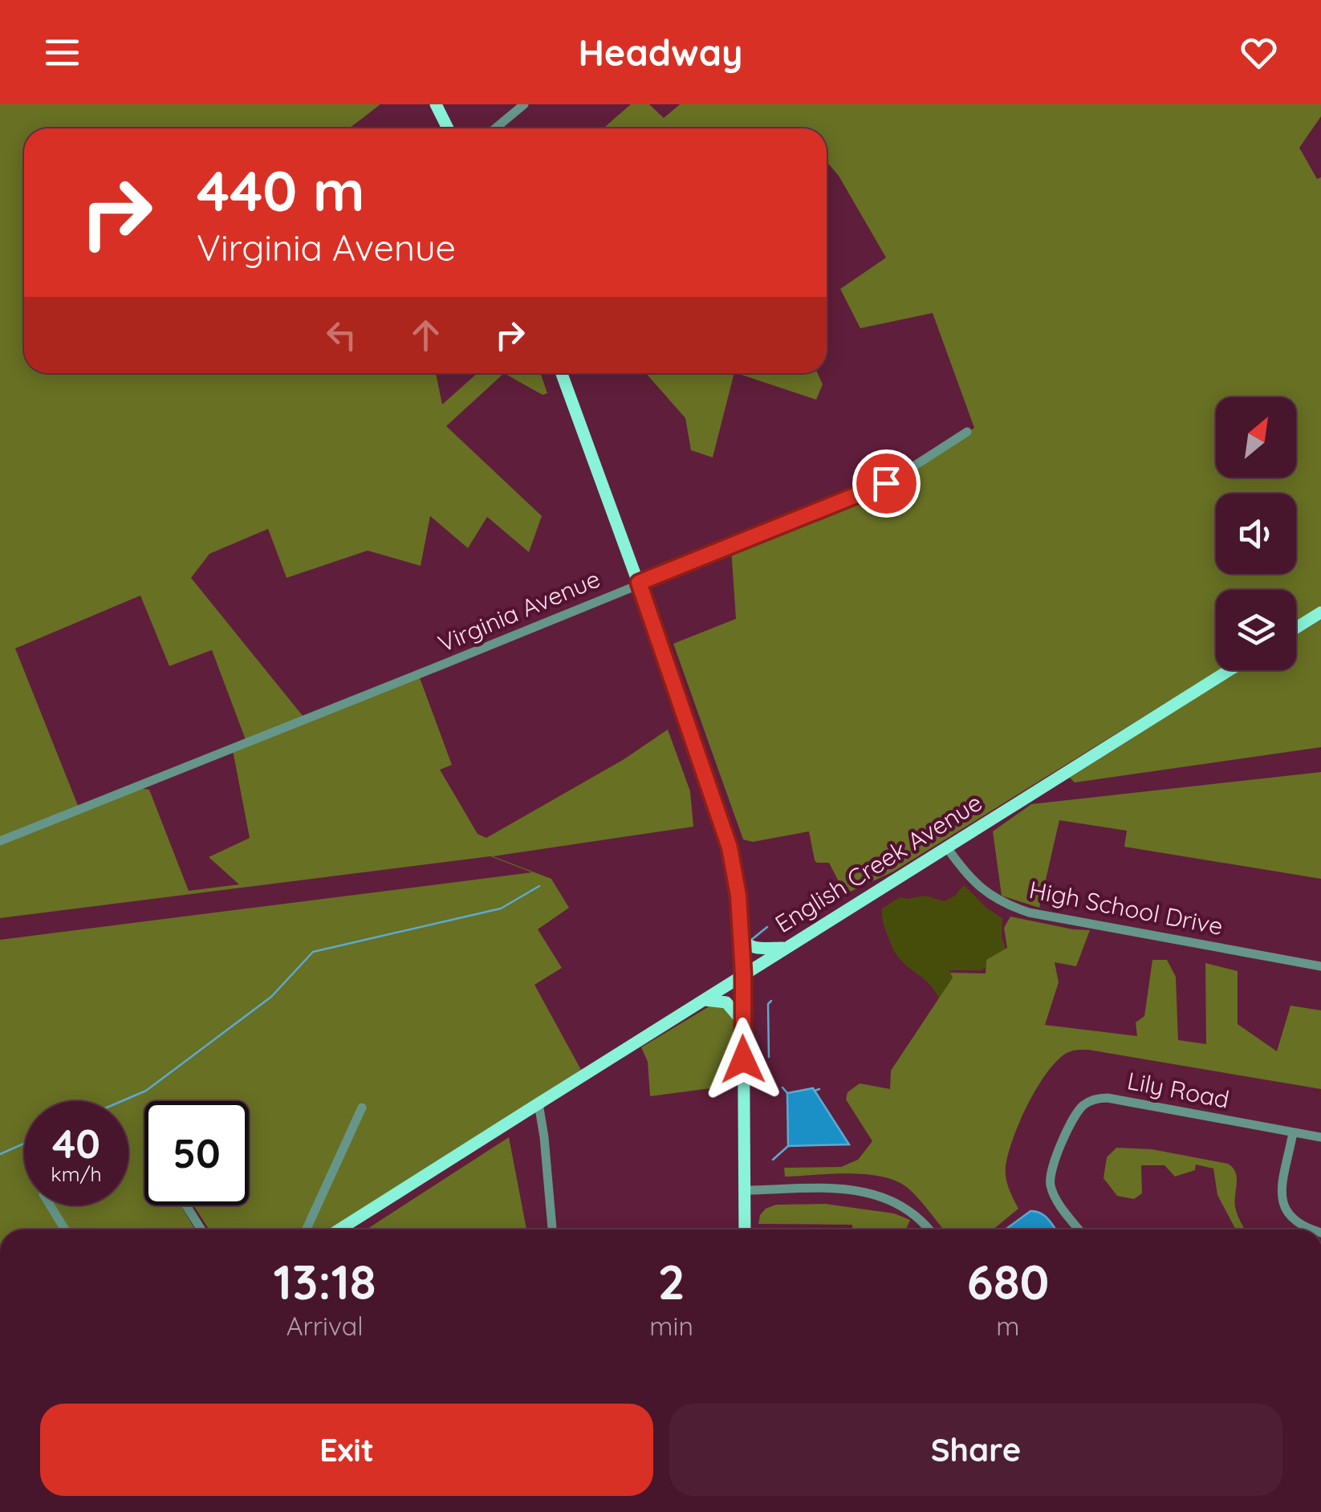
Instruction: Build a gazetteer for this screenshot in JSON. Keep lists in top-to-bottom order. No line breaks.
{"streets":{"main road":["English Creek Avenue"],"street":["Virginia Avenue","High School Drive","Lily Road"]},"crossings":[["English Creek Avenue","High School Drive"]],"north":"top right","page":{"header":"Headway","turn":["440 m","Virginia Avenue"],"speed":"40 km/h","limit":"50","eta":["13:18","Arrival","2","min","680","m"],"buttons":["Exit","Share"]}}
